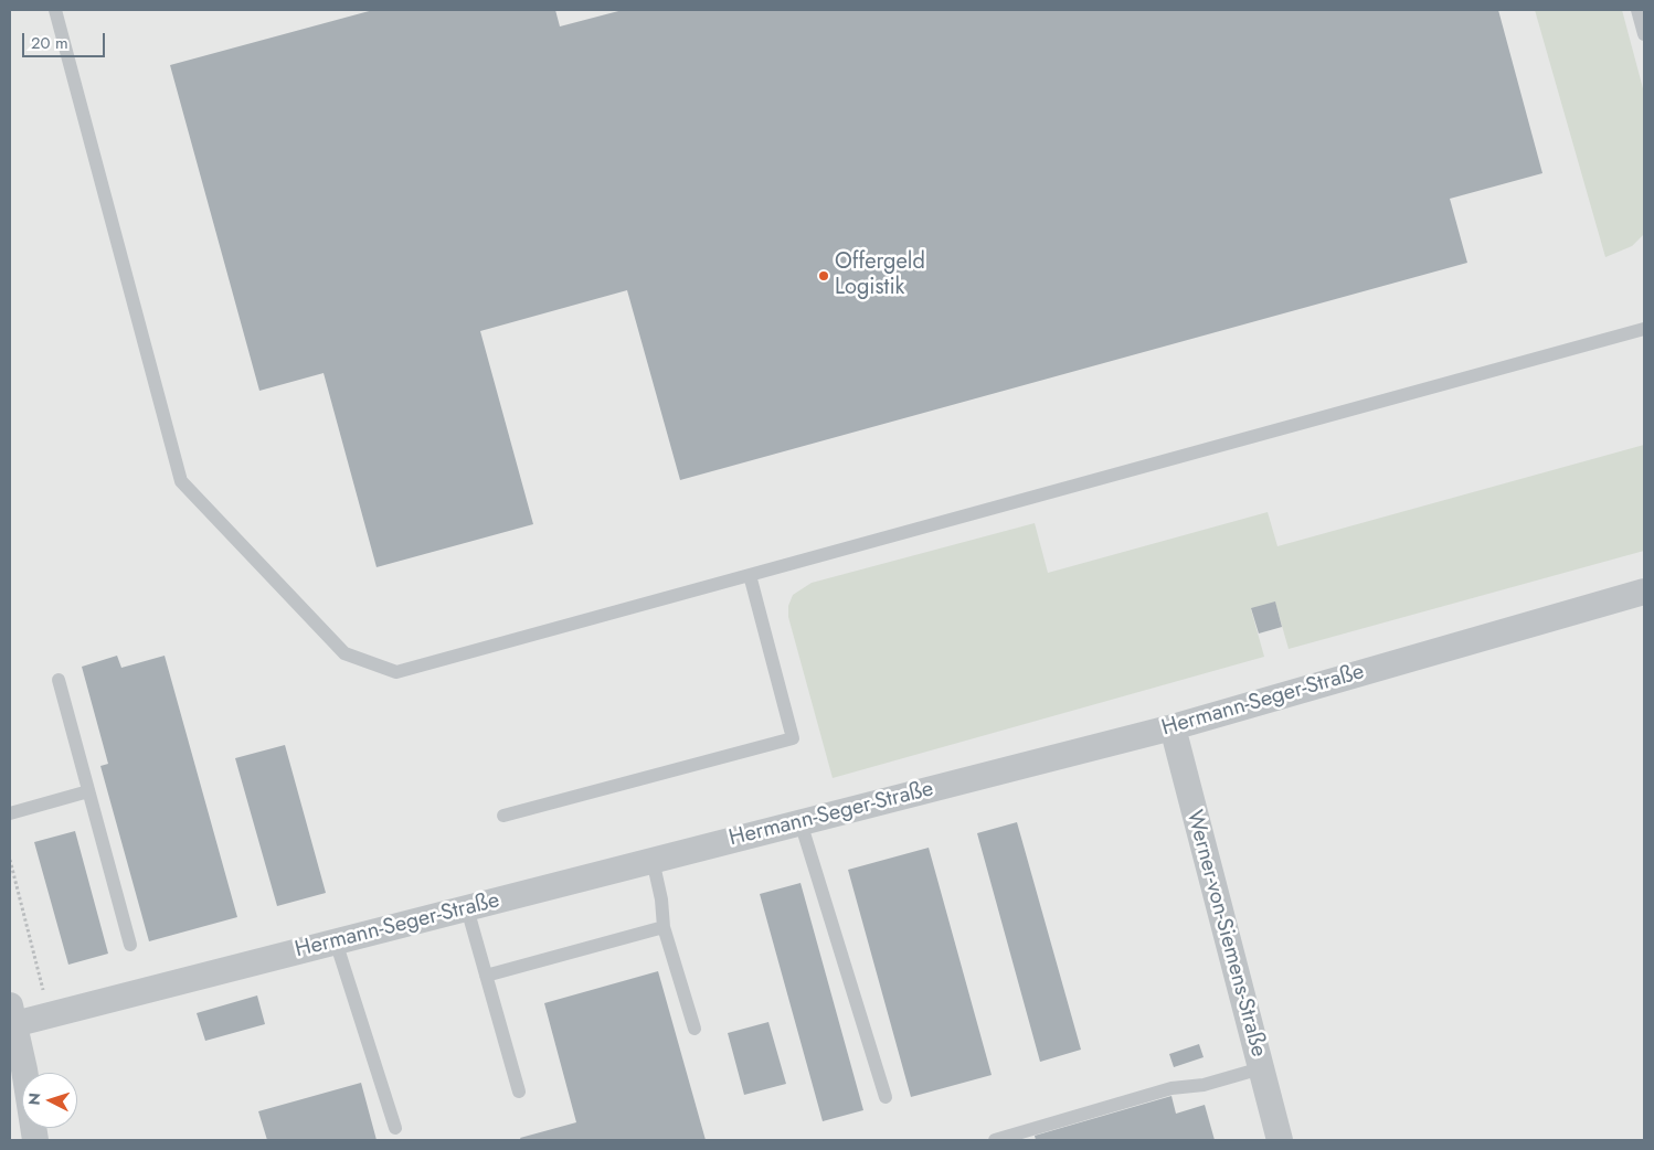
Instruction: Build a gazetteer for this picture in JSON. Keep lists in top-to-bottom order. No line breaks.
{"streets":{"street":["Hermann-Seger-Straße","Werner-von-Siemens-Straße"]},"crossings":[["Hermann-Seger-Straße","Werner-von-Siemens-Straße"]],"places":["Offergeld Logistik"],"scale_bar":"20 m","north":"left"}
